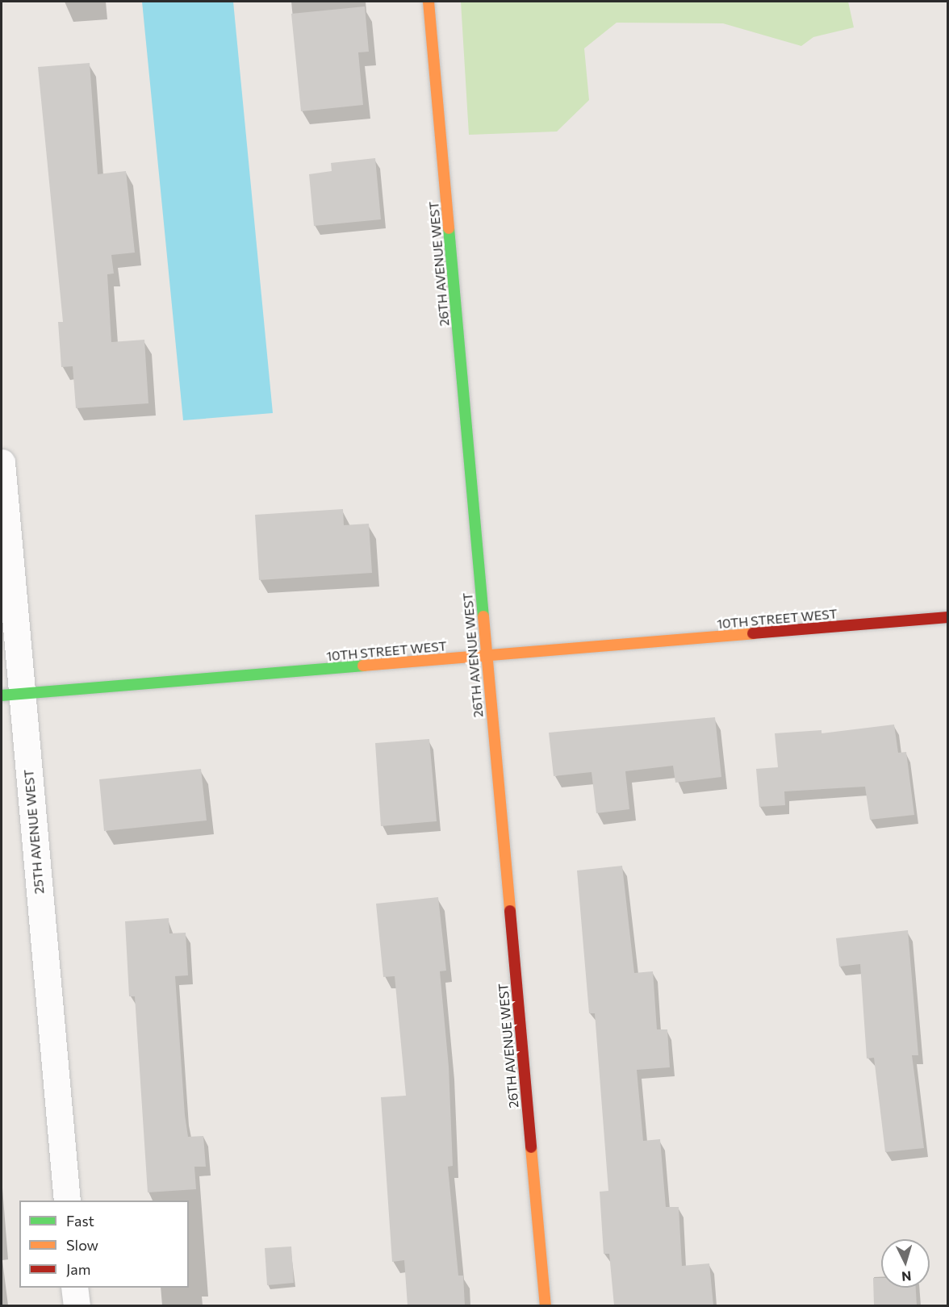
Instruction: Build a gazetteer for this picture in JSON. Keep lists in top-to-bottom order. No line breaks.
{"streets":{"street":["26TH AVENUE WEST","10TH STREET WEST","25TH AVENUE WEST"]},"crossings":[["26TH AVENUE WEST","10TH STREET WEST"],["10TH STREET WEST","25TH AVENUE WEST"]],"legend":["Fast","Slow","Jam"],"north":"bottom"}
